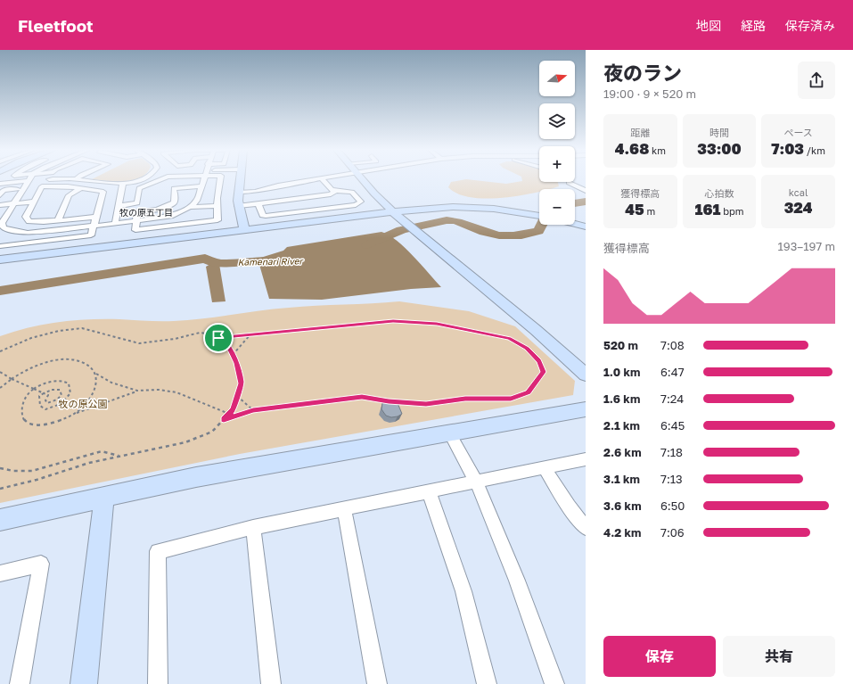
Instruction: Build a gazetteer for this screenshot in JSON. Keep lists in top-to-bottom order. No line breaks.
{"districts":["牧の原五丁目"],"water":["Kamenari River"],"parks":["牧の原公園"],"north":"right","page":{"header":"Fleetfoot","nav":["地図","経路","保存済み"],"heading":["夜のラン","19:00 · 9 × 520 m"],"map_buttons":["+","−"],"stats":[["距離","4.68 km"],["時間","33:00"],["ペース","7:03 /km"],["獲得標高","45 m"],["心拍数","161 bpm"],["kcal","324"]],"chart":["獲得標高","193–197 m"],"list":[{"name":"520 m","note":"7:08"},{"name":"1.0 km","note":"6:47"},{"name":"1.6 km","note":"7:24"},{"name":"2.1 km","note":"6:45"},{"name":"2.6 km","note":"7:18"},{"name":"3.1 km","note":"7:13"},{"name":"3.6 km","note":"6:50"},{"name":"4.2 km","note":"7:06"}],"buttons":["保存","共有"]}}
